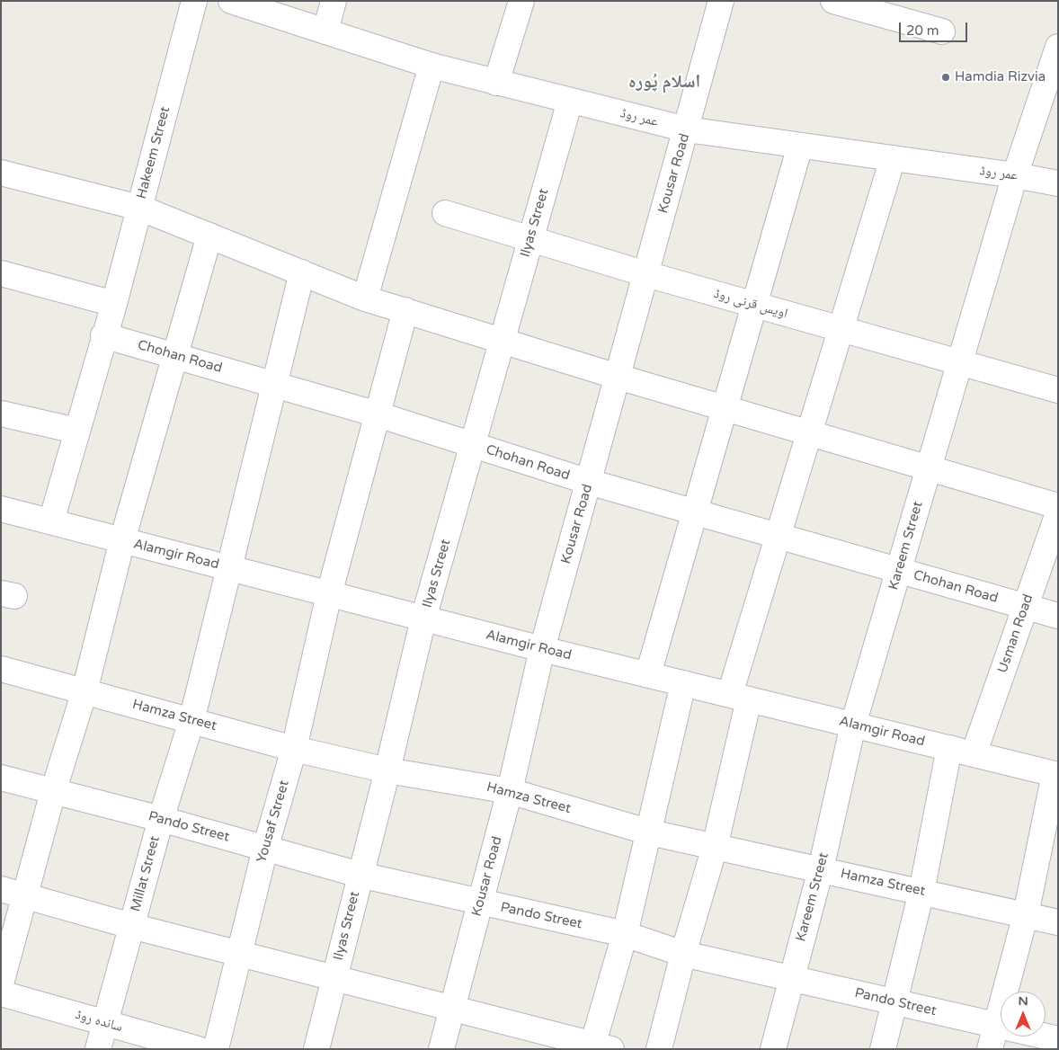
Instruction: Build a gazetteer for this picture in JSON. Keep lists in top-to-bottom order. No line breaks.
{"streets":{"street":["عمر روڈ","Hakeem Street","Kousar Road","Ilyas Street","اویس قرنی روڈ","Chohan Road","Kareem Street","Alamgir Road","Usman Road","Hamza Street","Yousaf Street","Pando Street","Millat Street","ساندہ روڈ"]},"crossings":[["عمر روڈ","Kousar Road"],["عمر روڈ","Ilyas Street"],["عمر روڈ","Kareem Street"],["Hakeem Street","Chohan Road"],["Kousar Road","اویس قرنی روڈ"],["Kousar Road","Chohan Road"],["Kousar Road","Alamgir Road"],["Kousar Road","Hamza Street"],["Kousar Road","Pando Street"],["Ilyas Street","اویس قرنی روڈ"],["Ilyas Street","Chohan Road"],["Ilyas Street","Alamgir Road"],["Ilyas Street","Hamza Street"],["Ilyas Street","Pando Street"],["اویس قرنی روڈ","Kareem Street"],["Chohan Road","Kareem Street"],["Chohan Road","Usman Road"],["Chohan Road","Yousaf Street"],["Chohan Road","Millat Street"],["Kareem Street","Alamgir Road"],["Kareem Street","Hamza Street"],["Kareem Street","Pando Street"],["Alamgir Road","Usman Road"],["Alamgir Road","Yousaf Street"],["Alamgir Road","Millat Street"],["Hamza Street","Yousaf Street"],["Hamza Street","Millat Street"],["Yousaf Street","Pando Street"],["Pando Street","Millat Street"],["Millat Street","ساندہ روڈ"]],"districts":["اسلام پُورہ"],"places":["Hamdia Rizvia"],"scale_bar":"20 m","north":"top"}
